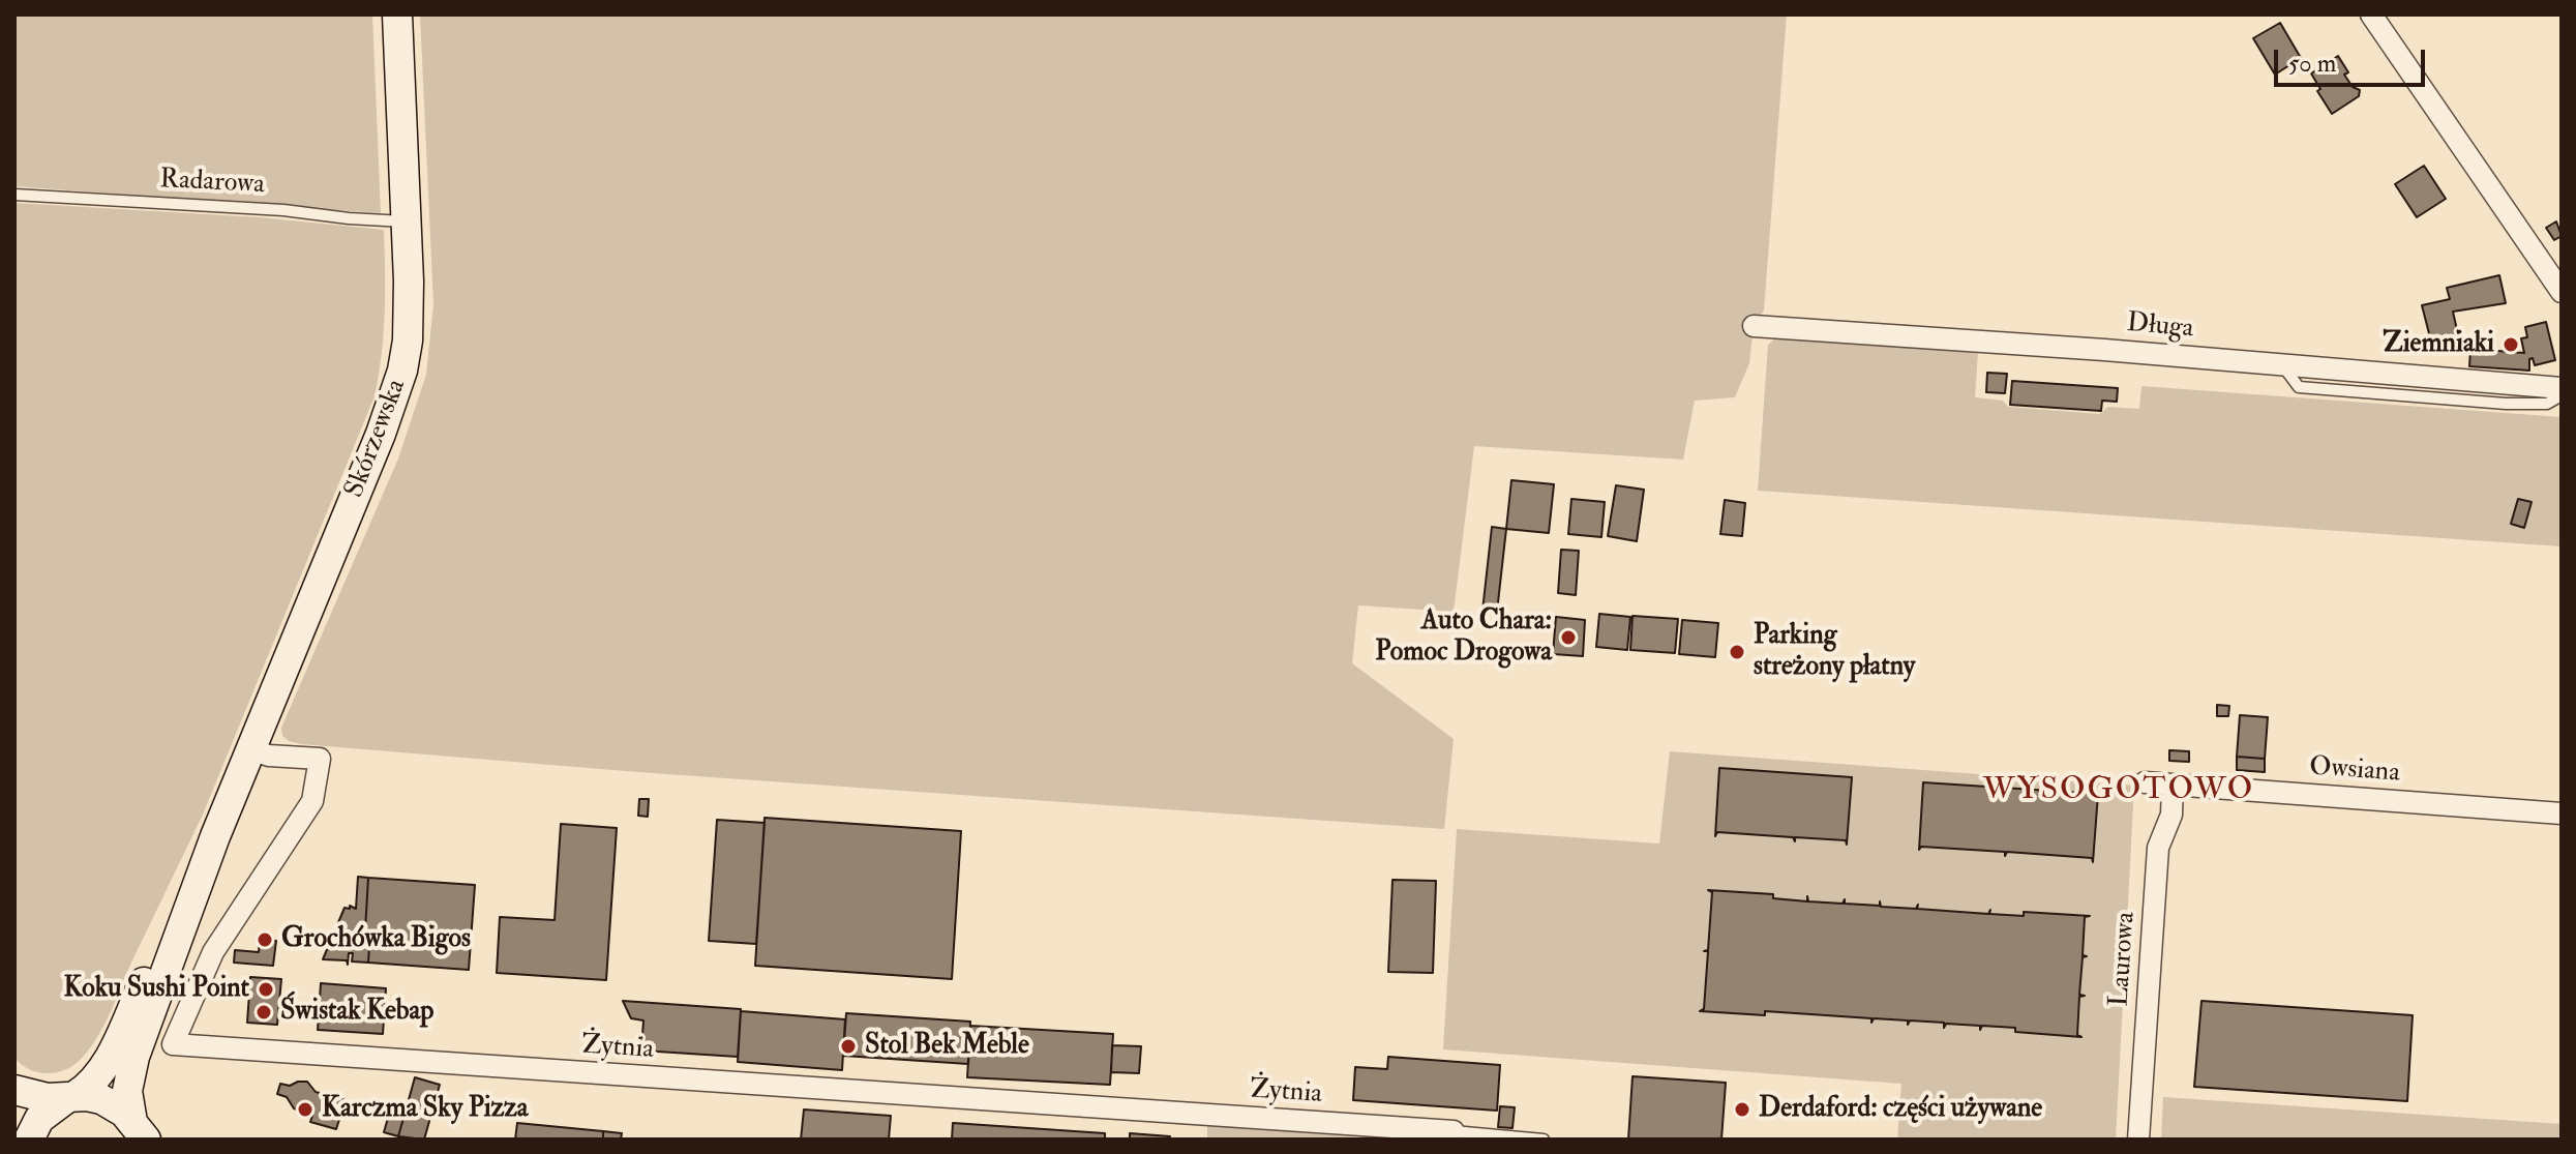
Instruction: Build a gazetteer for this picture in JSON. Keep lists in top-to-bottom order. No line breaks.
{"streets":{"street":["Długa","Skórzewska","Owsiana","Laurowa","Żytnia"],"lane":["Radarowa"]},"crossings":[["Radarowa","Skórzewska"],["Owsiana","Laurowa"]],"districts":["WYSOGOTOWO"],"places":["Ziemniaki","Auto Chara: Pomoc Drogowa","Parking streżony płatny","Grochówka Bigos","Koku Sushi Point","Świstak Kebap","Stol Bek Meble","Karczma Sky Pizza","Derdaford: części używane"],"scale_bar":"50 m"}
